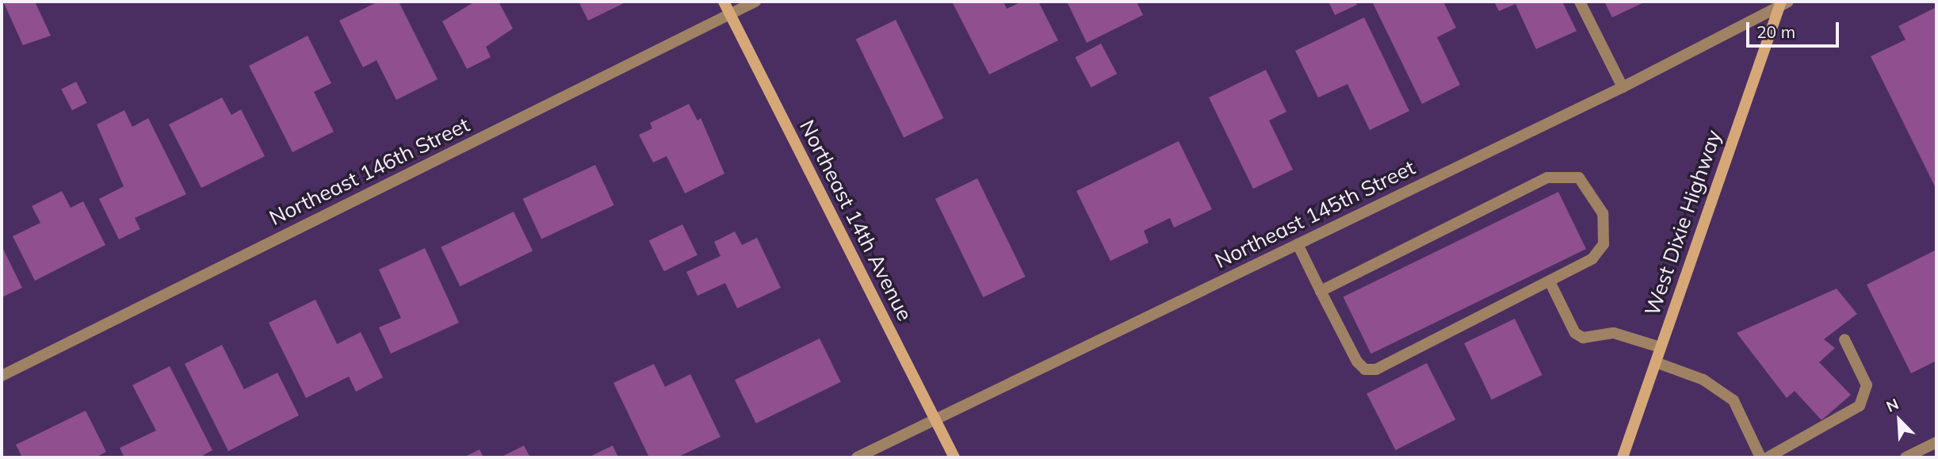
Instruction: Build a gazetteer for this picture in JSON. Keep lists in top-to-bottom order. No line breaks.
{"streets":{"street":["Northeast 146th Street","Northeast 145th Street","Northeast 14th Avenue","West Dixie Highway"]},"crossings":[["Northeast 146th Street","Northeast 14th Avenue"],["Northeast 145th Street","Northeast 14th Avenue"],["Northeast 145th Street","West Dixie Highway"]],"scale_bar":"20 m","north":"top left"}
